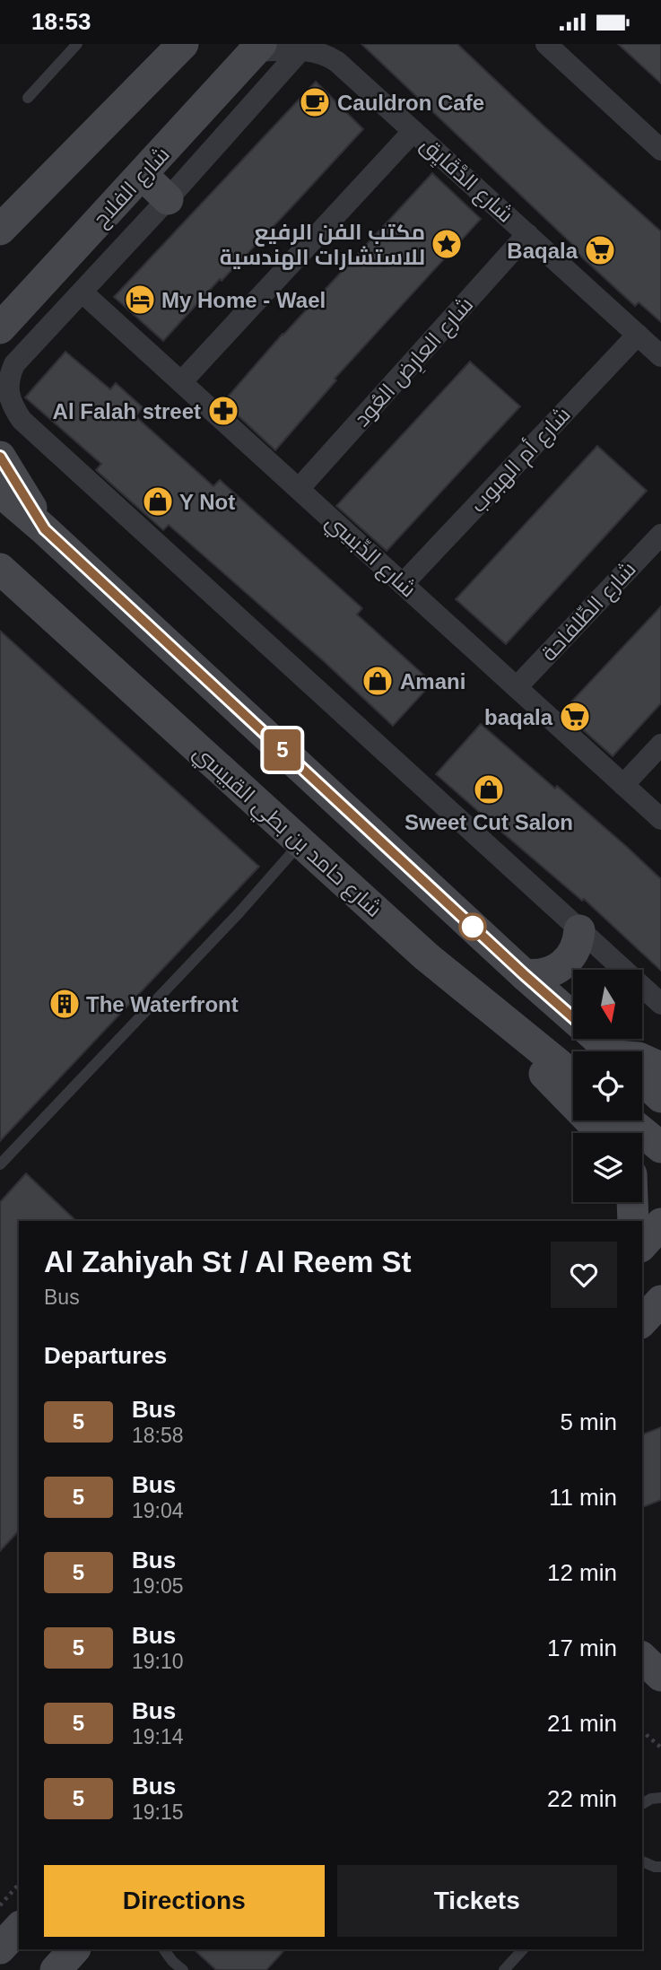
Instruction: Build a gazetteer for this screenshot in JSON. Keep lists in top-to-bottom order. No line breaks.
{"streets":{"main road":["شارع الفلاح","شارع حامد بن بطي القبيسي"],"street":["شارع الدَّقَايِق","شارع العارِض العُود","شارع أم الهبوب","شارع الدِّبسِي","شارع الطِّلفاحة"]},"crossings":[["شارع الدَّقَايِق","شارع الفلاح"],["شارع الدَّقَايِق","شارع العارِض العُود"],["شارع الدَّقَايِق","شارع أم الهبوب"],["شارع العارِض العُود","شارع الدِّبسِي"],["شارع أم الهبوب","شارع الدِّبسِي"],["شارع الدِّبسِي","شارع الطِّلفاحة"]],"places":{"cafe":["Cauldron Cafe"],"place":["مكتب الفن الرفيع للاستشارات الهندسية"],"supermarket":["Baqala","baqala"],"hotel":["My Home - Wael"],"pharmacy":["Al Falah street"],"shop":["Y Not","Amani","Sweet Cut Salon"],"building":["The Waterfront"]},"lines":["bus line 5"],"north":"bottom","page":{"status":"18:53","on_map":"5","heading":[["Al Zahiyah St / Al Reem St","Bus"],"Departures"],"list":[{"mark":"5","name":"Bus","note":"18:58","value":"5 min"},{"mark":"5","name":"Bus","note":"19:04","value":"11 min"},{"mark":"5","name":"Bus","note":"19:05","value":"12 min"},{"mark":"5","name":"Bus","note":"19:10","value":"17 min"},{"mark":"5","name":"Bus","note":"19:14","value":"21 min"},{"mark":"5","name":"Bus","note":"19:15","value":"22 min"}],"buttons":["Directions","Tickets"]}}
